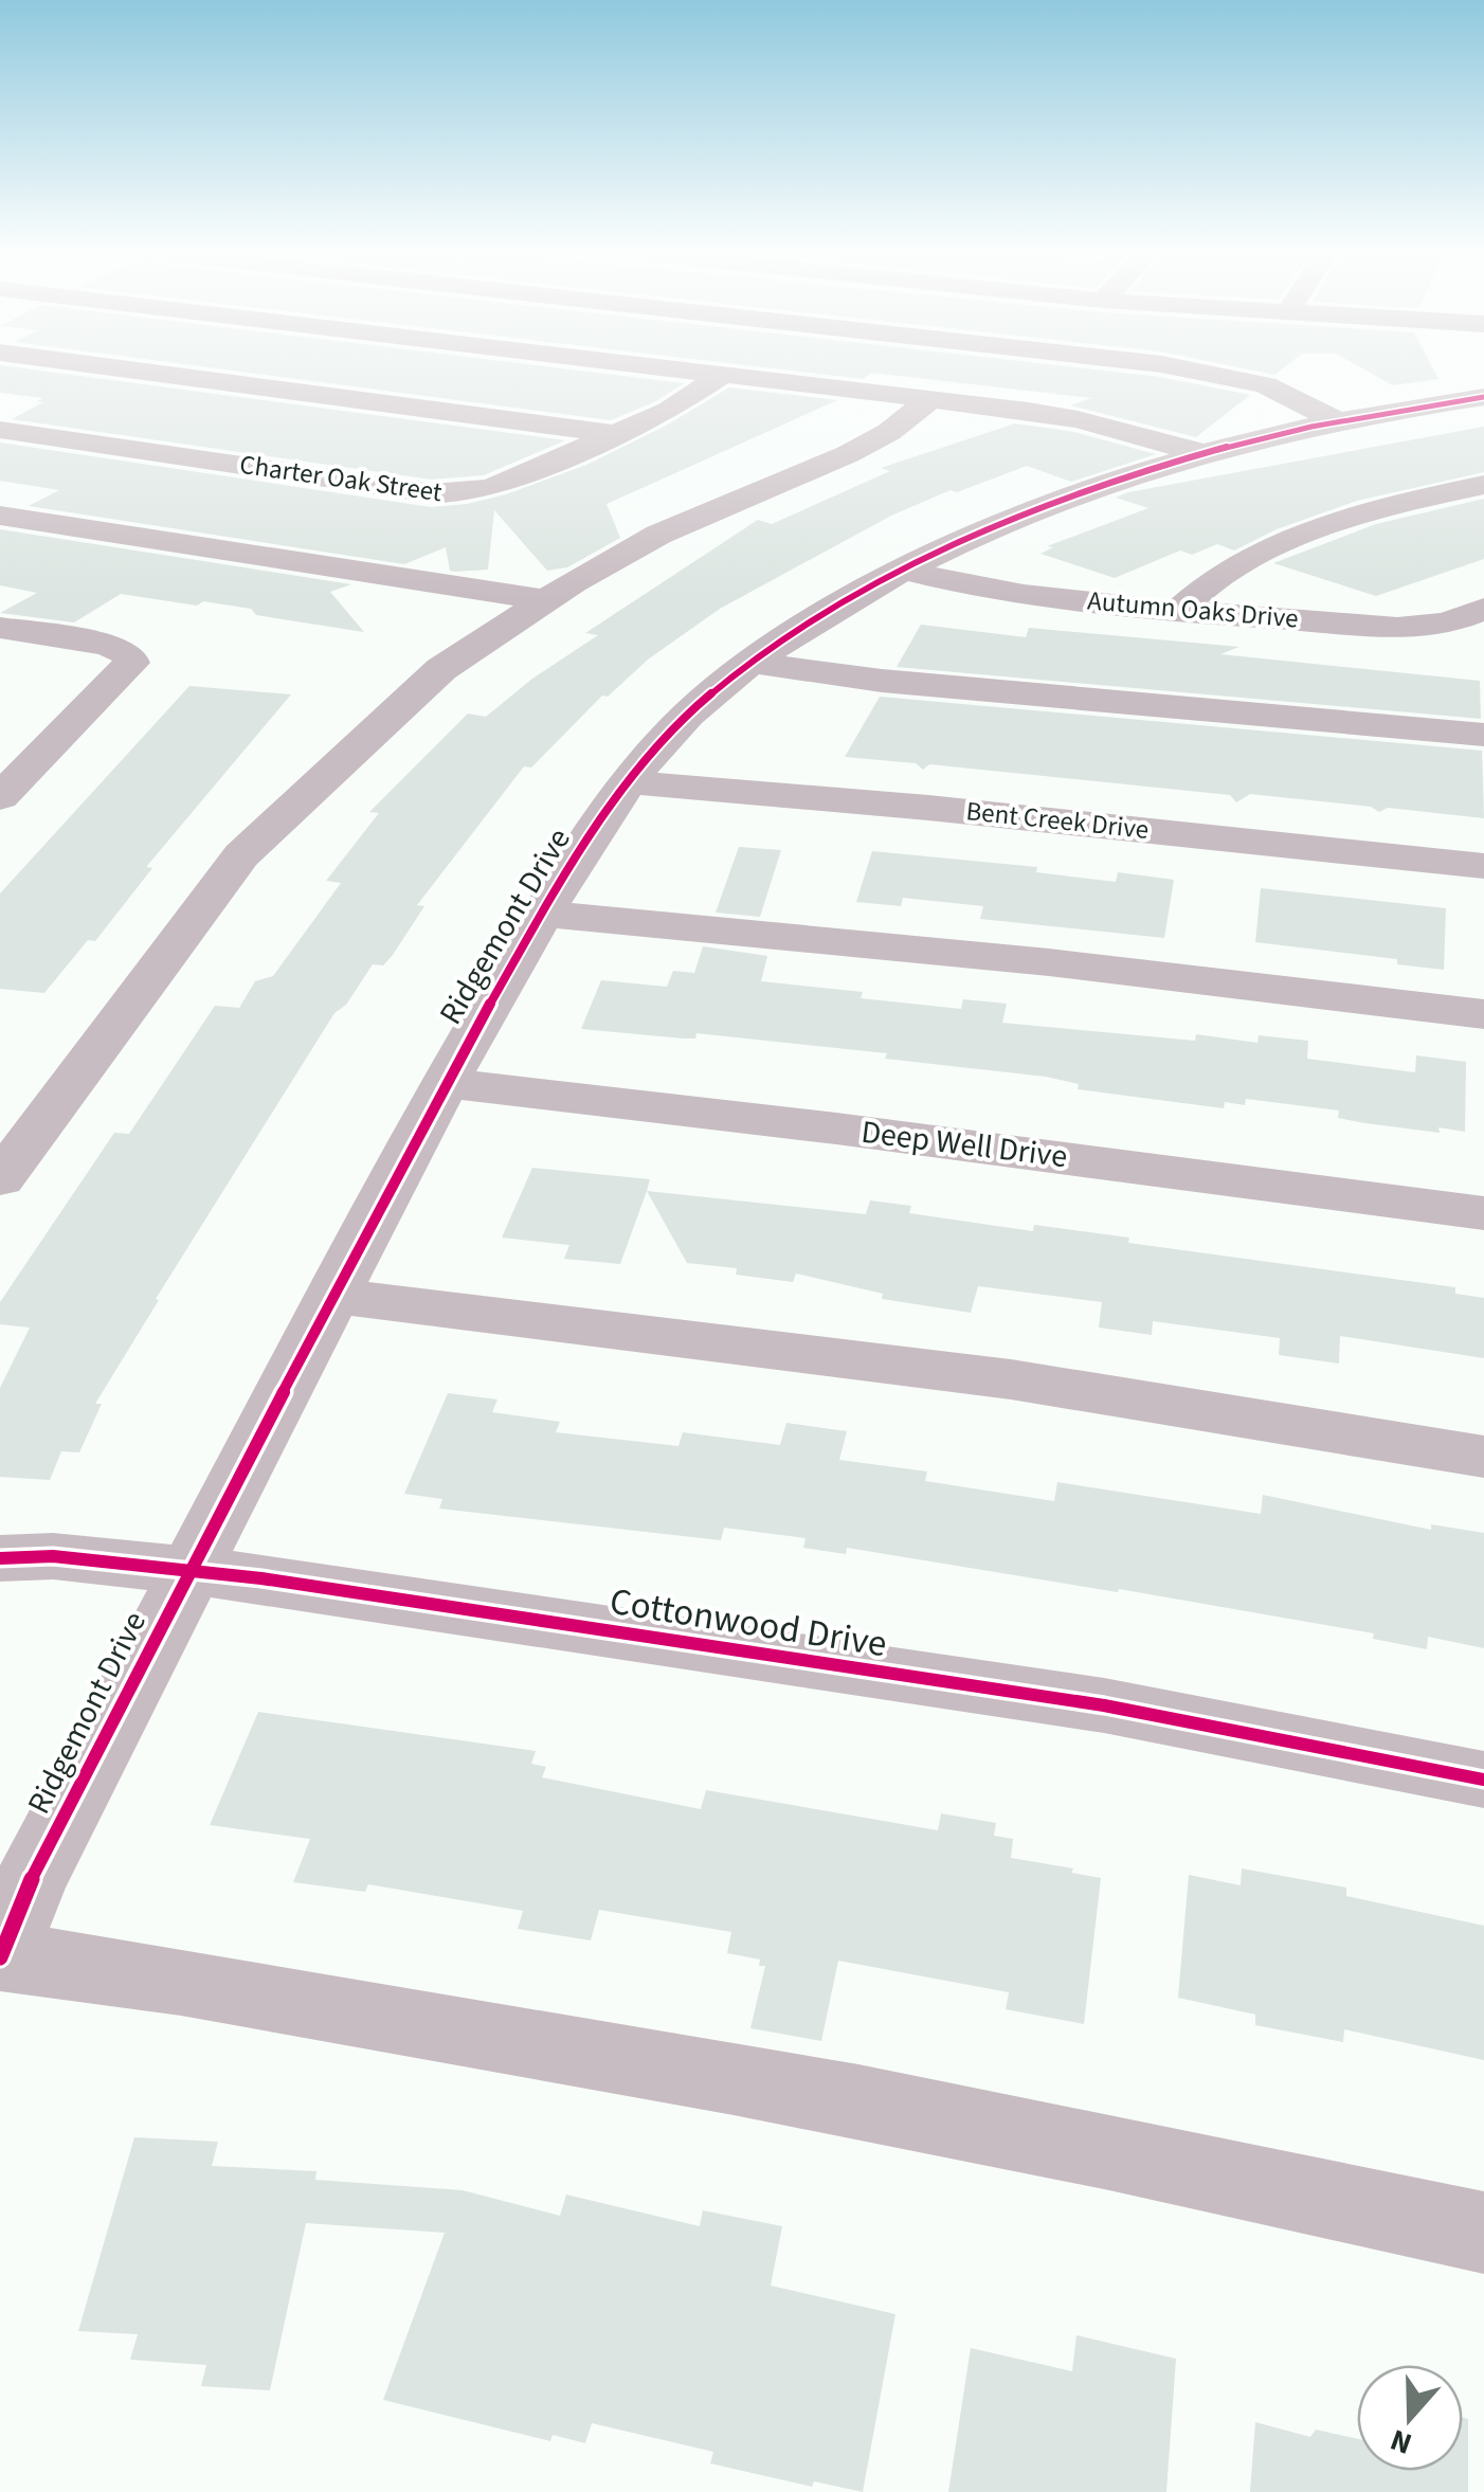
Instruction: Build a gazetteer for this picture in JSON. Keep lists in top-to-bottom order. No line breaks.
{"streets":{"street":["Charter Oak Street","Autumn Oaks Drive","Bent Creek Drive","Ridgemont Drive","Deep Well Drive","Cottonwood Drive"]},"crossings":[["Autumn Oaks Drive","Ridgemont Drive"],["Bent Creek Drive","Ridgemont Drive"],["Ridgemont Drive","Deep Well Drive"],["Ridgemont Drive","Cottonwood Drive"]],"north":"bottom"}
